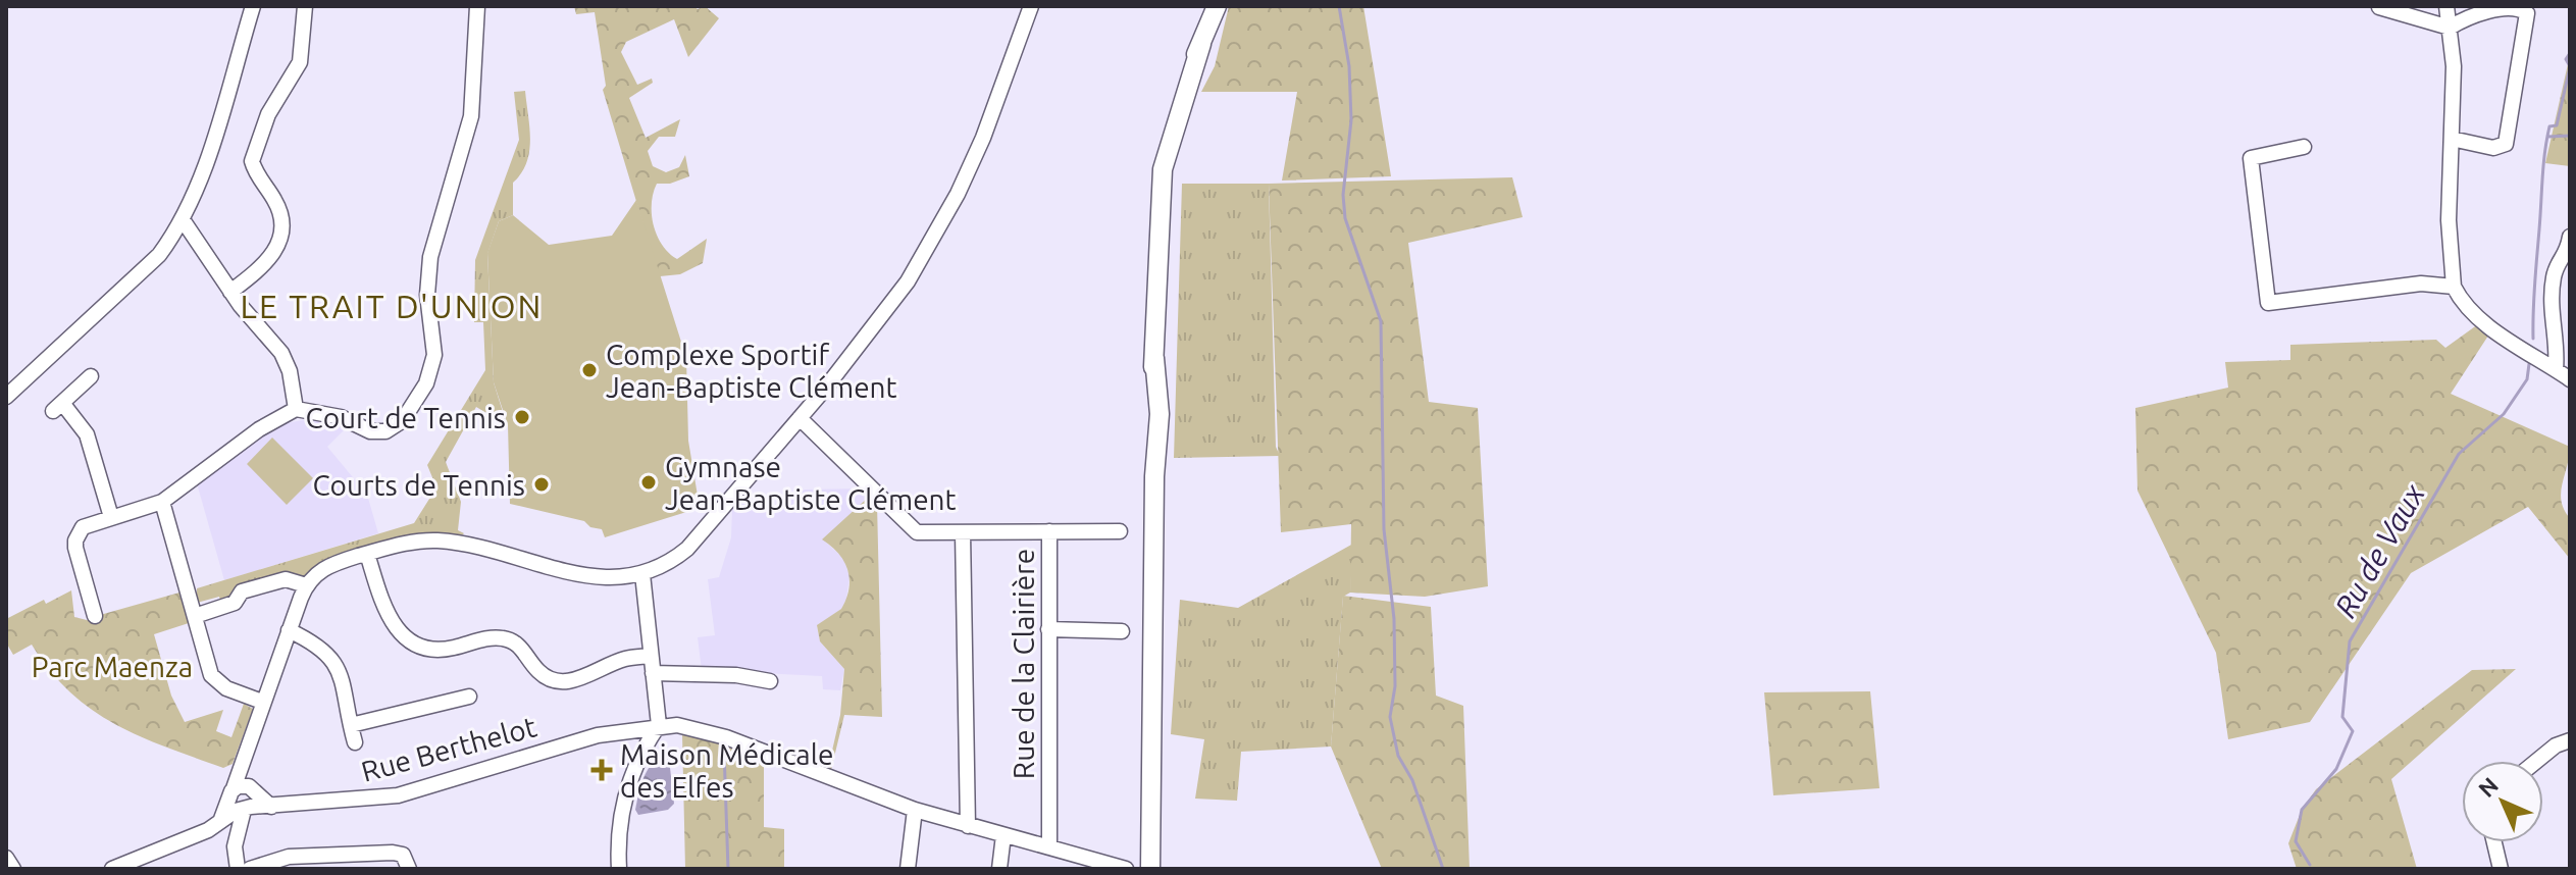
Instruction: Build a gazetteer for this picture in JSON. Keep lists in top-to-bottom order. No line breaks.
{"streets":{"street":["Rue de la Clairière","Rue Berthelot"]},"districts":["LE TRAIT D'UNION"],"water":["Ru de Vaux"],"parks":["Parc Maenza"],"places":{"other":["Complexe Sportif Jean-Baptiste Clément","Court de Tennis","Gymnase Jean-Baptiste Clément","Courts de Tennis"],"health":["Maison Médicale des Elfes"]},"north":"top left"}
